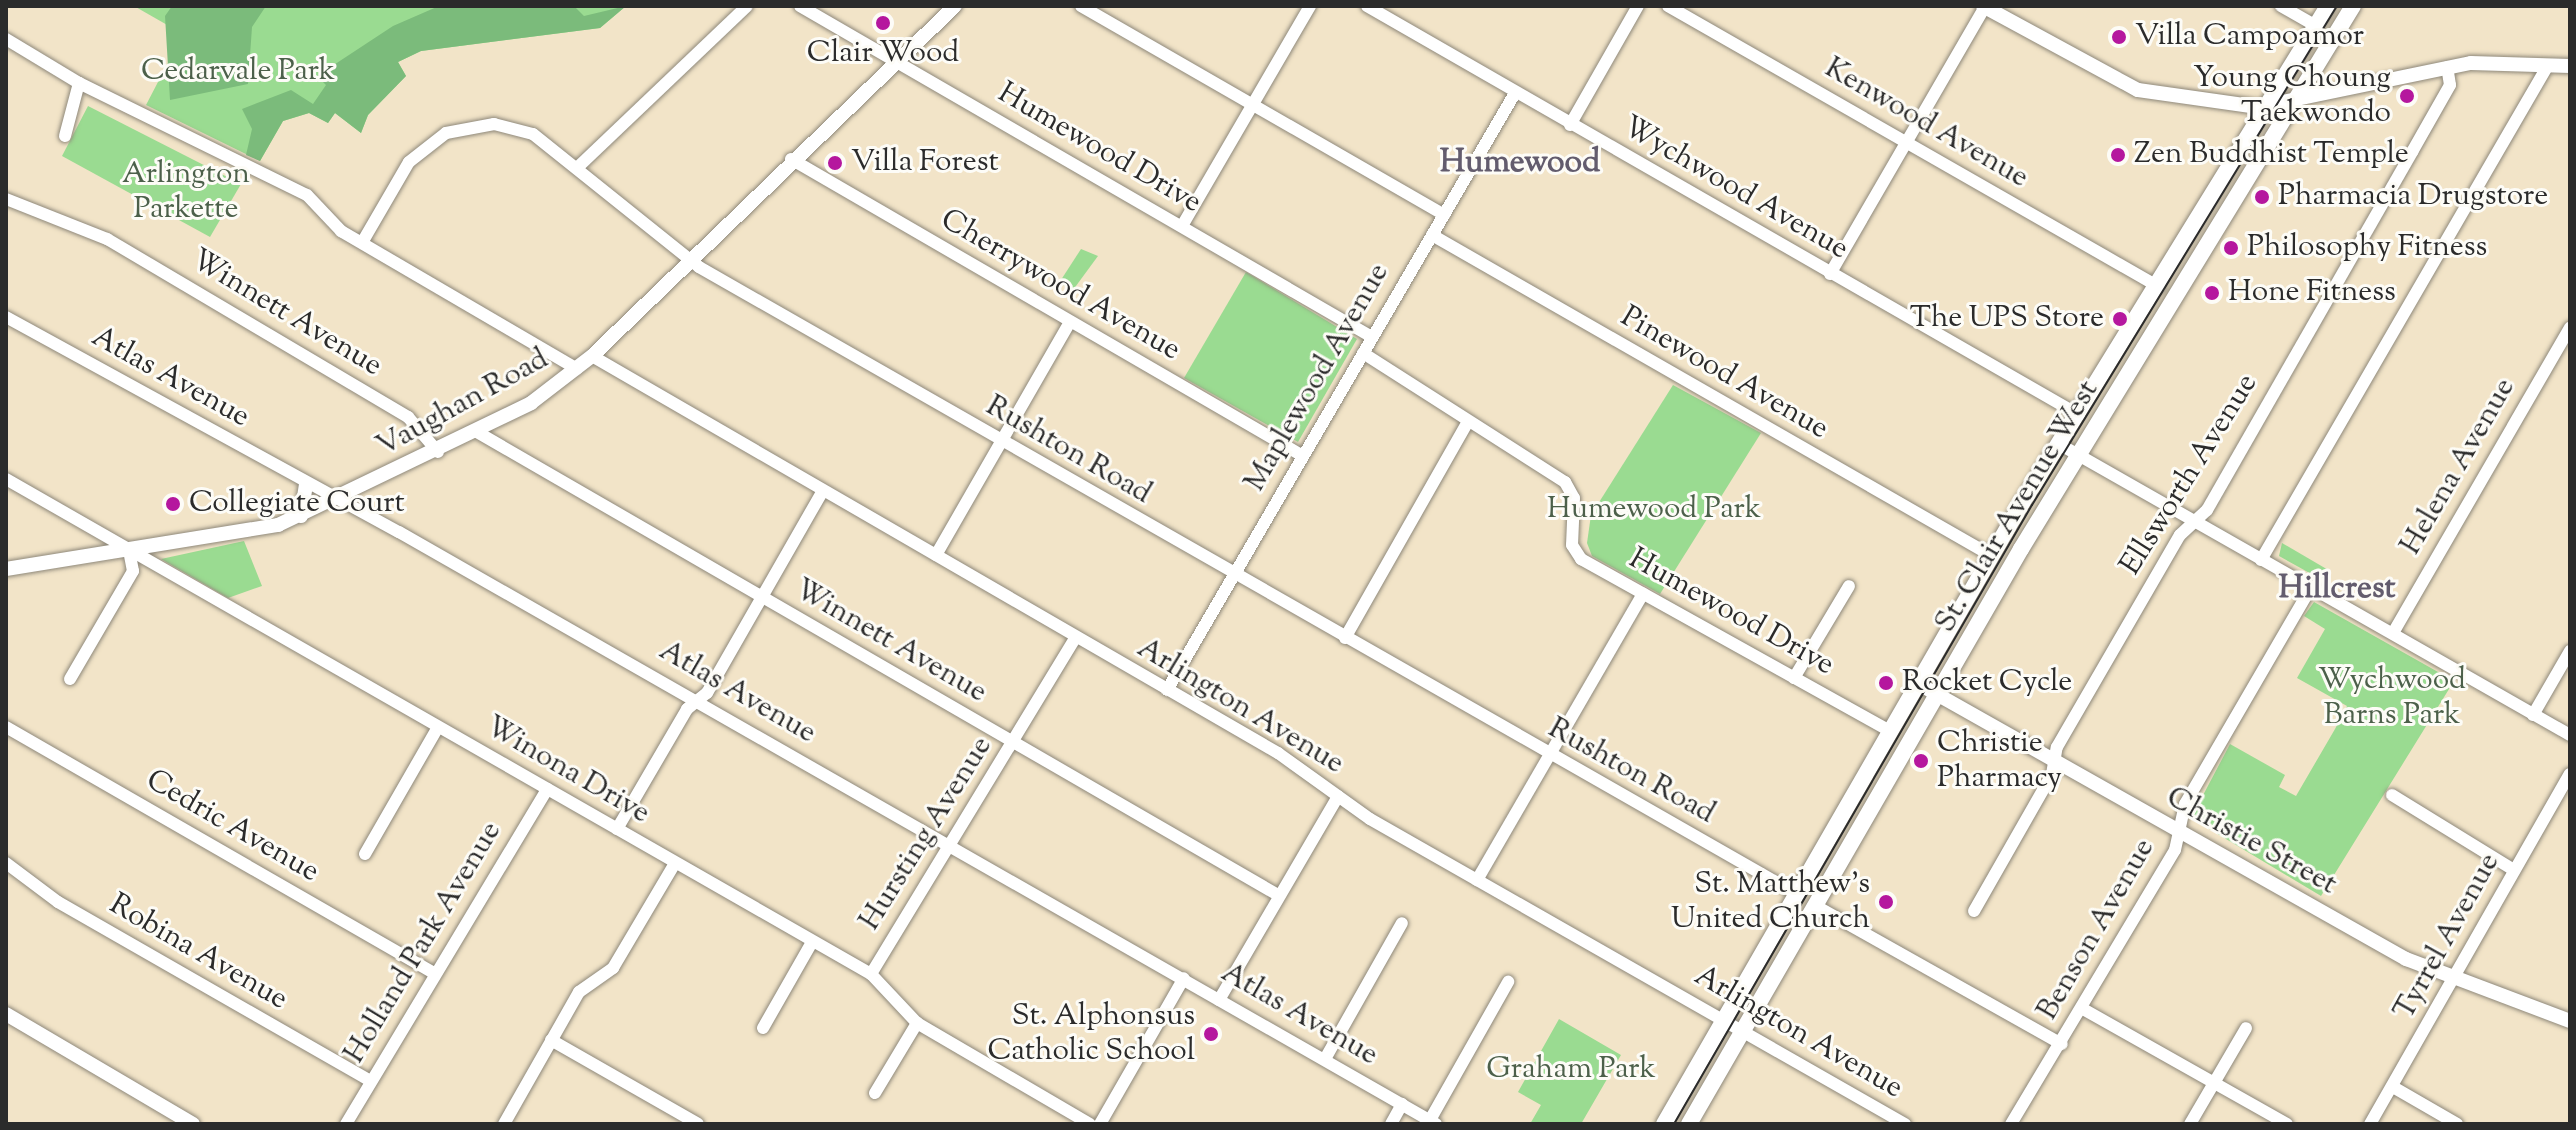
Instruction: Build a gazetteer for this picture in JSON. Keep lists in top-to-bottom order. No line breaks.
{"streets":{"main road":["St. Clair Avenue West"],"street":["Kenwood Avenue","Humewood Drive","Wychwood Avenue","Cherrywood Avenue","Winnett Avenue","Pinewood Avenue","Atlas Avenue","Maplewood Avenue","Vaughan Road","Rushton Road","Helena Avenue","Ellsworth Avenue","Arlington Avenue","Winona Drive","Cedric Avenue","Hursting Avenue","Christie Street","Benson Avenue","Tyrrel Avenue","Holland Park Avenue","Robina Avenue"]},"crossings":[["Kenwood Avenue","St. Clair Avenue West"],["Humewood Drive","Maplewood Avenue"],["Humewood Drive","Vaughan Road"],["Humewood Drive","St. Clair Avenue West"],["Wychwood Avenue","Maplewood Avenue"],["Wychwood Avenue","St. Clair Avenue West"],["Cherrywood Avenue","Maplewood Avenue"],["Cherrywood Avenue","Vaughan Road"],["Winnett Avenue","Vaughan Road"],["Winnett Avenue","Hursting Avenue"],["Pinewood Avenue","Maplewood Avenue"],["Pinewood Avenue","St. Clair Avenue West"],["Atlas Avenue","Vaughan Road"],["Atlas Avenue","Hursting Avenue"],["Maplewood Avenue","Rushton Road"],["Maplewood Avenue","Arlington Avenue"],["Vaughan Road","Rushton Road"],["Vaughan Road","Arlington Avenue"],["Vaughan Road","Winona Drive"],["Rushton Road","St. Clair Avenue West"],["Ellsworth Avenue","Christie Street"],["St. Clair Avenue West","Arlington Avenue"],["St. Clair Avenue West","Christie Street"],["Arlington Avenue","Hursting Avenue"],["Winona Drive","Hursting Avenue"],["Winona Drive","Holland Park Avenue"],["Cedric Avenue","Holland Park Avenue"],["Christie Street","Benson Avenue"],["Christie Street","Tyrrel Avenue"],["Holland Park Avenue","Robina Avenue"]],"districts":["Humewood","Hillcrest"],"parks":["Cedarvale Park","Arlington Parkette","Humewood Park","Wychwood Barns Park","Graham Park"],"places":["Clair Wood","Villa Campoamor","Young Choung Taekwondo","Zen Buddhist Temple","Villa Forest","Pharmacia Drugstore","Philosophy Fitness","Hone Fitness","The UPS Store","Collegiate Court","Rocket Cycle","Christie Pharmacy","St. Matthew's United Church","St. Alphonsus Catholic School"]}
